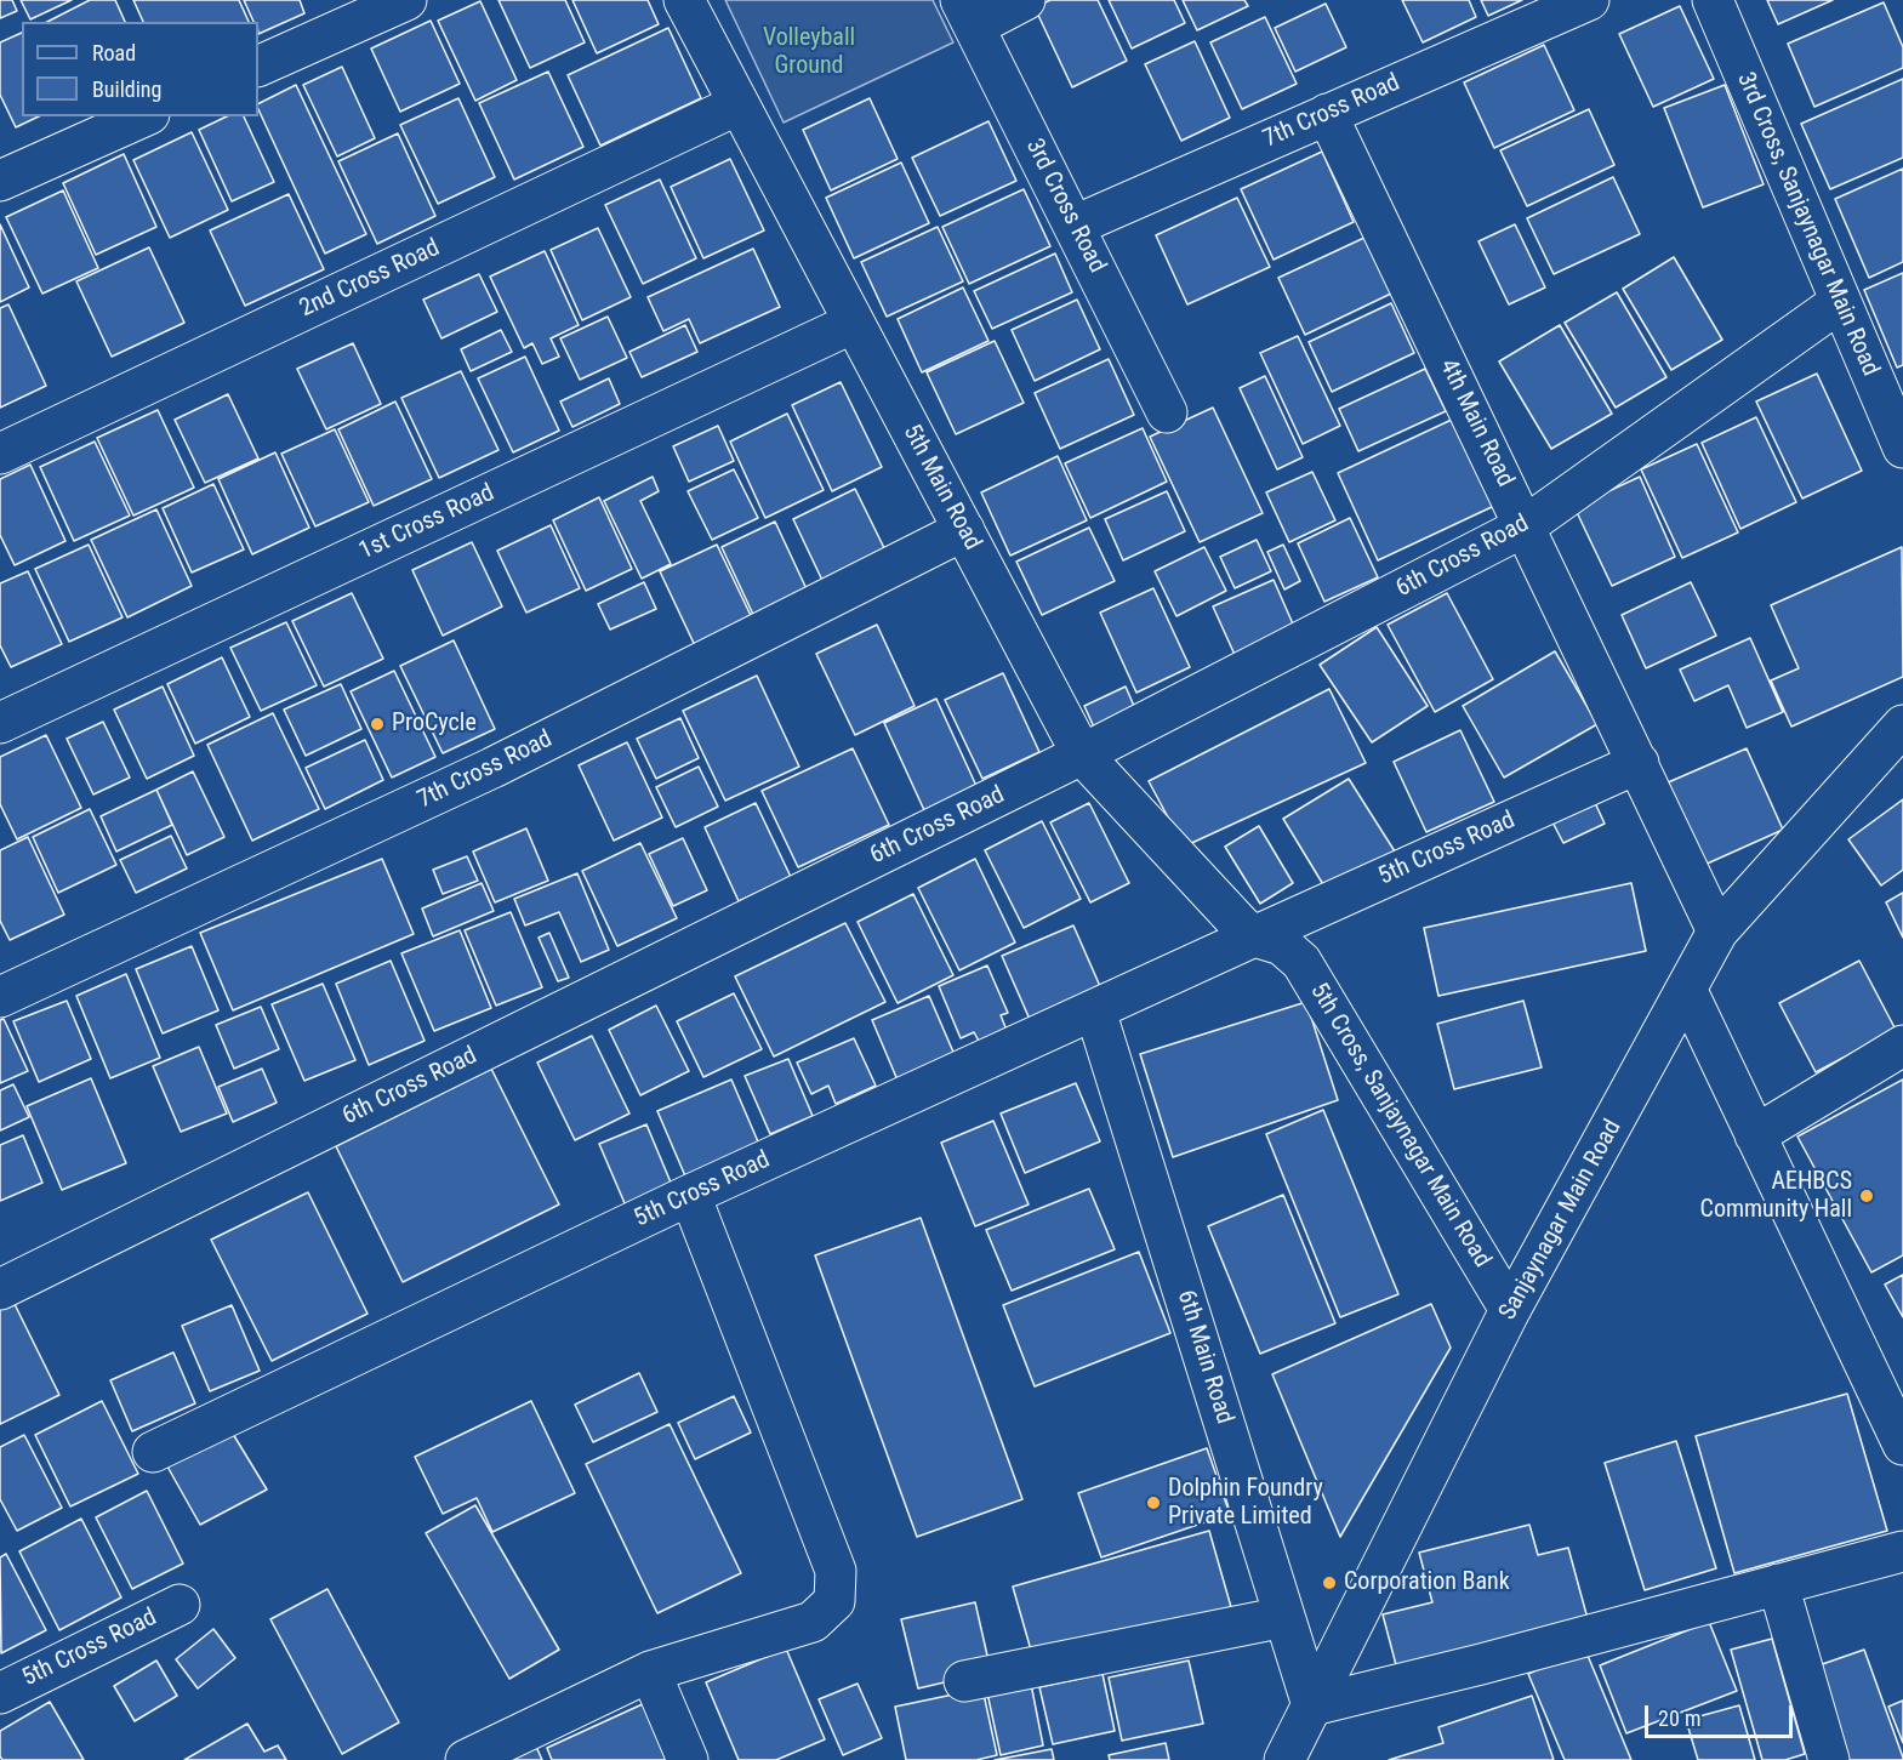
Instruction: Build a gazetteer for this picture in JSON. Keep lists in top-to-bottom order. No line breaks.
{"streets":{"street":["7th Cross Road","3rd Cross Road","3rd Cross, Sanjaynagar Main Road","2nd Cross Road","4th Main Road","5th Main Road","1st Cross Road","6th Cross Road","5th Cross Road","5th Cross, Sanjaynagar Main Road","Sanjaynagar Main Road","6th Main Road"]},"crossings":[["7th Cross Road","3rd Cross Road"],["7th Cross Road","4th Main Road"],["7th Cross Road","5th Main Road"],["3rd Cross, Sanjaynagar Main Road","6th Cross Road"],["2nd Cross Road","5th Main Road"],["4th Main Road","6th Cross Road"],["4th Main Road","5th Cross Road"],["4th Main Road","Sanjaynagar Main Road"],["5th Main Road","1st Cross Road"],["5th Main Road","6th Cross Road"],["5th Main Road","5th Cross Road"],["5th Main Road","5th Cross, Sanjaynagar Main Road"],["5th Cross Road","5th Cross, Sanjaynagar Main Road"],["5th Cross Road","6th Main Road"],["5th Cross, Sanjaynagar Main Road","Sanjaynagar Main Road"],["Sanjaynagar Main Road","6th Main Road"]],"parks":["Volleyball Ground"],"places":["ProCycle","AEHBCS Community Hall","Dolphin Foundry Private Limited","Corporation Bank"],"legend":["Road","Building"],"scale_bar":"20 m"}
